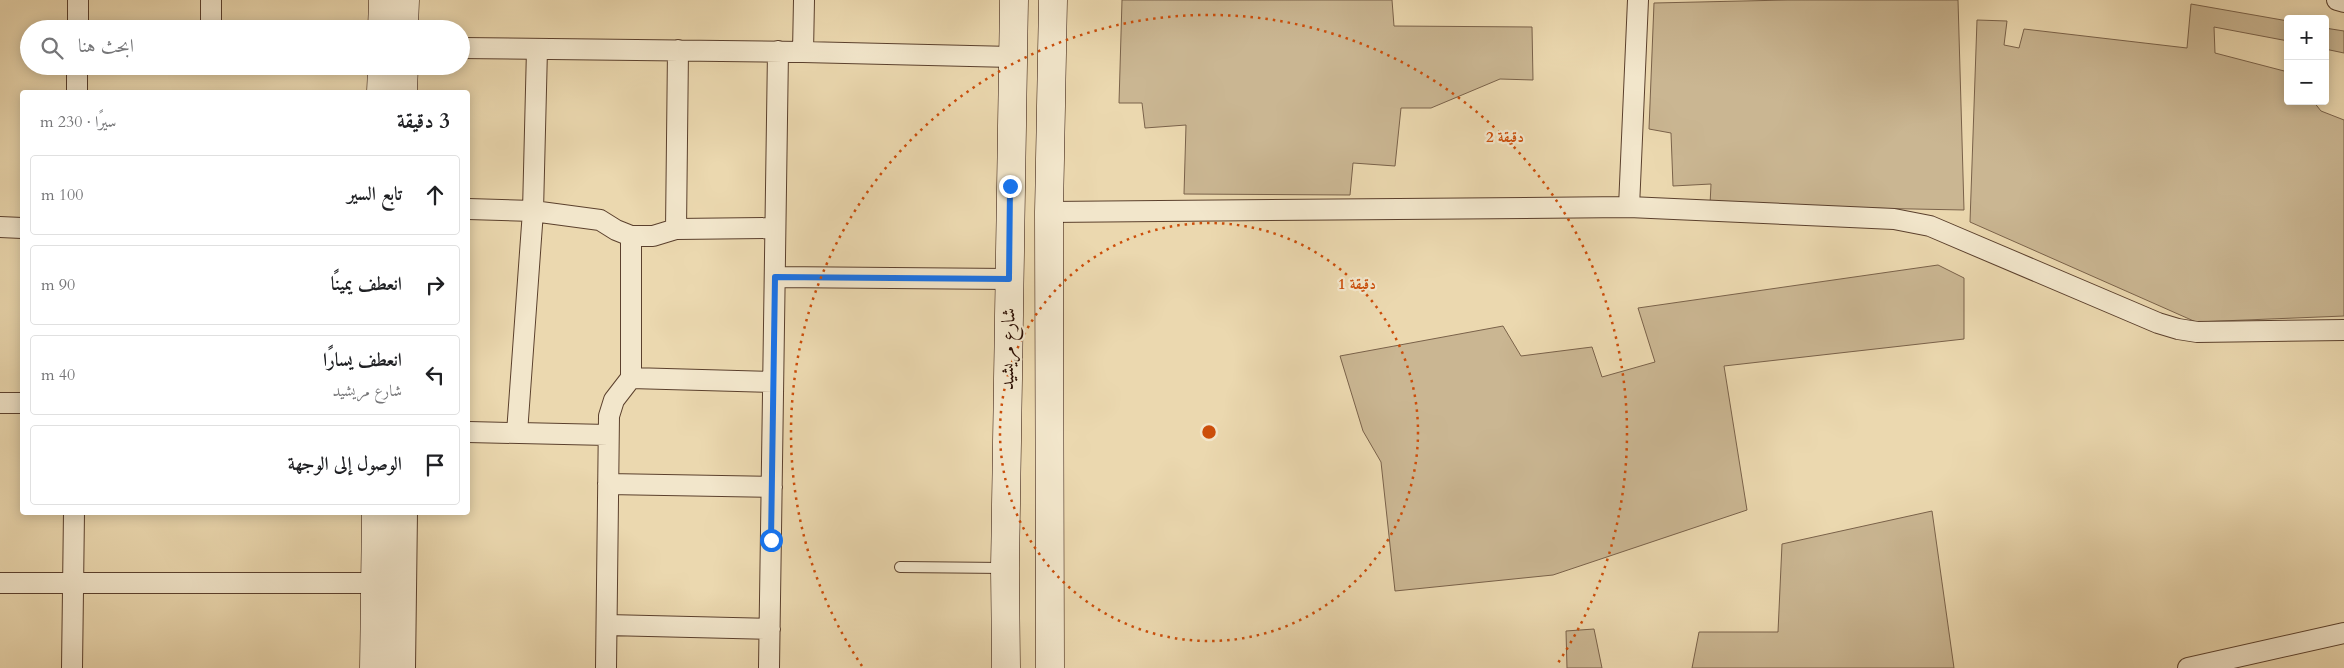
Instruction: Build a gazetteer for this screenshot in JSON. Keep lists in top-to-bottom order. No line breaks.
{"streets":{"main road":["شارع مريشيد"]},"page":{"map_buttons":["+","−"],"search":"ابحث هنا","heading":["3 دقيقة","سيرًا · 230 m"],"list":[["تابع السير","100 m"],["انعطف يمينًا","90 m"],["انعطف يسارًا","شارع مريشيد","40 m"],"الوصول إلى الوجهة"]},"rings":["2 دقيقة","1 دقيقة"]}
